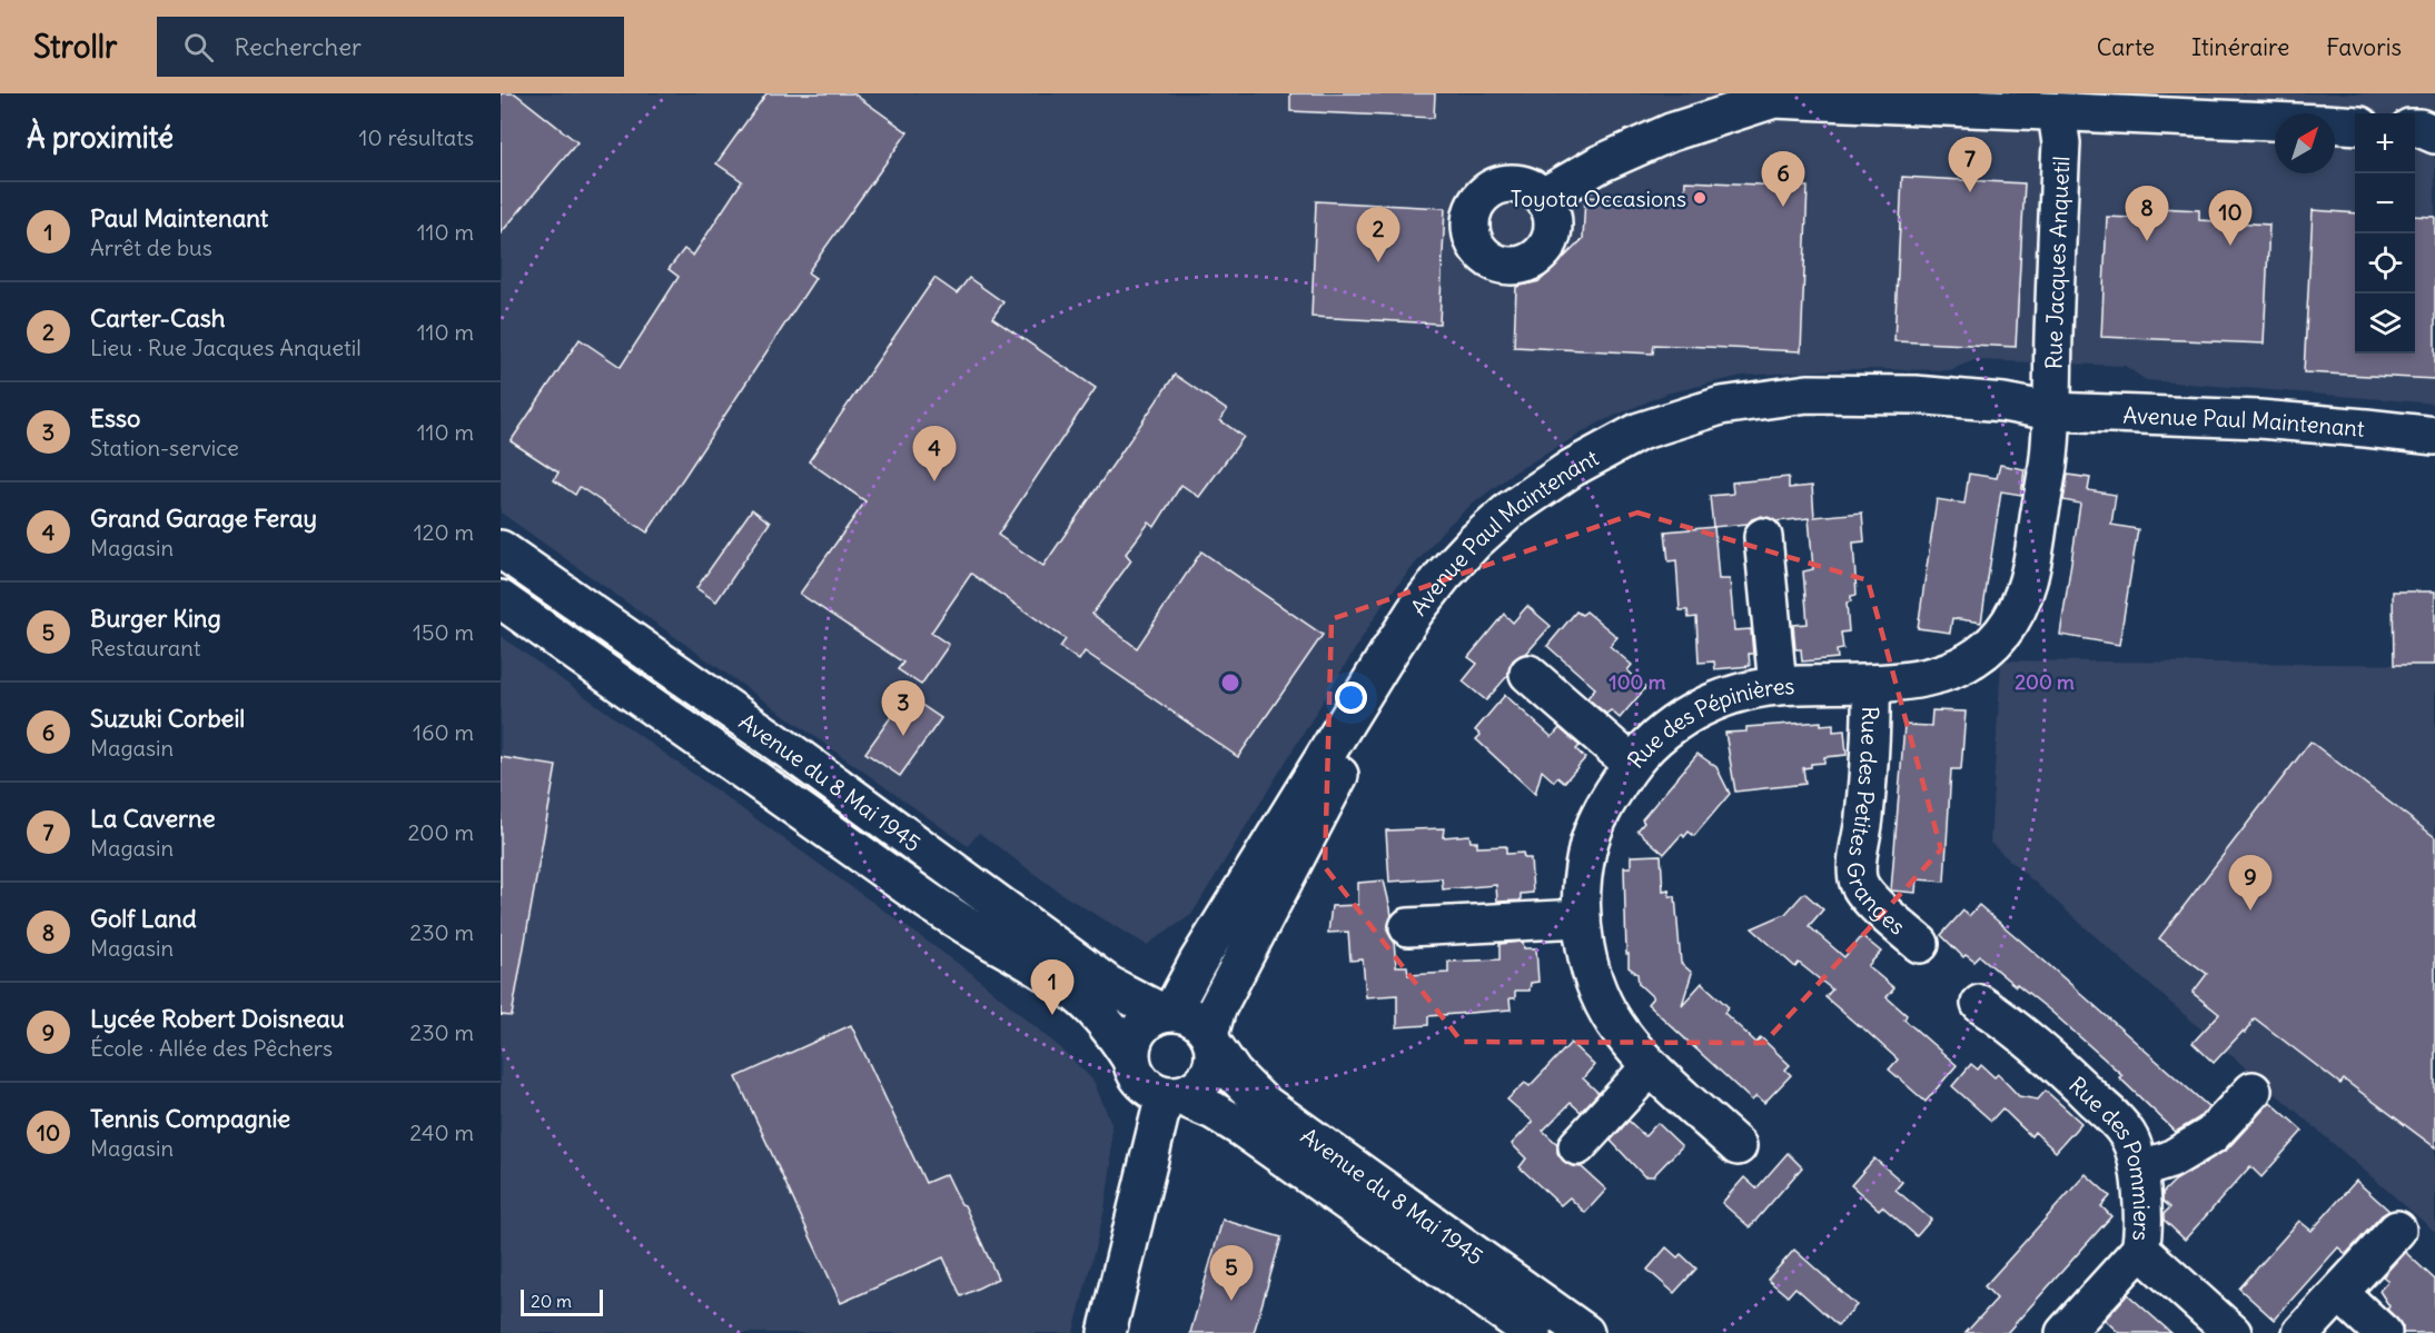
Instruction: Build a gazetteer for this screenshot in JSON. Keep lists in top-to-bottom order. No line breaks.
{"streets":{"street":["Rue Jacques Anquetil","Avenue Paul Maintenant","Rue des Pépinières","Avenue du 8 Mai 1945","Rue des Petites Granges","Rue des Pommiers"]},"crossings":[["Rue Jacques Anquetil","Avenue Paul Maintenant"],["Rue Jacques Anquetil","Rue des Pépinières"],["Avenue Paul Maintenant","Rue des Pépinières"],["Avenue Paul Maintenant","Avenue du 8 Mai 1945"],["Rue des Pépinières","Rue des Petites Granges"]],"places":["Toyota Occasions"],"scale_bar":"20 m","north":"top right","page":{"header":"Strollr","search":"Rechercher","nav":["Carte","Itinéraire","Favoris"],"heading":["À proximité","10 résultats"],"map_buttons":["+","−"],"pins":["7","6","8","10","2","4","3","9","1","5"],"list":[{"mark":"1","name":"Paul Maintenant","note":"Arrêt de bus","value":"110 m"},{"mark":"2","name":"Carter-Cash","note":"Lieu · Rue Jacques Anquetil","value":"110 m"},{"mark":"3","name":"Esso","note":"Station-service","value":"110 m"},{"mark":"4","name":"Grand Garage Feray","note":"Magasin","value":"120 m"},{"mark":"5","name":"Burger King","note":"Restaurant","value":"150 m"},{"mark":"6","name":"Suzuki Corbeil","note":"Magasin","value":"160 m"},{"mark":"7","name":"La Caverne","note":"Magasin","value":"200 m"},{"mark":"8","name":"Golf Land","note":"Magasin","value":"230 m"},{"mark":"9","name":"Lycée Robert Doisneau","note":"École · Allée des Pêchers","value":"230 m"},{"mark":"10","name":"Tennis Compagnie","note":"Magasin","value":"240 m"}],"scale":"20 m"},"rings":["100 m","200 m"]}
